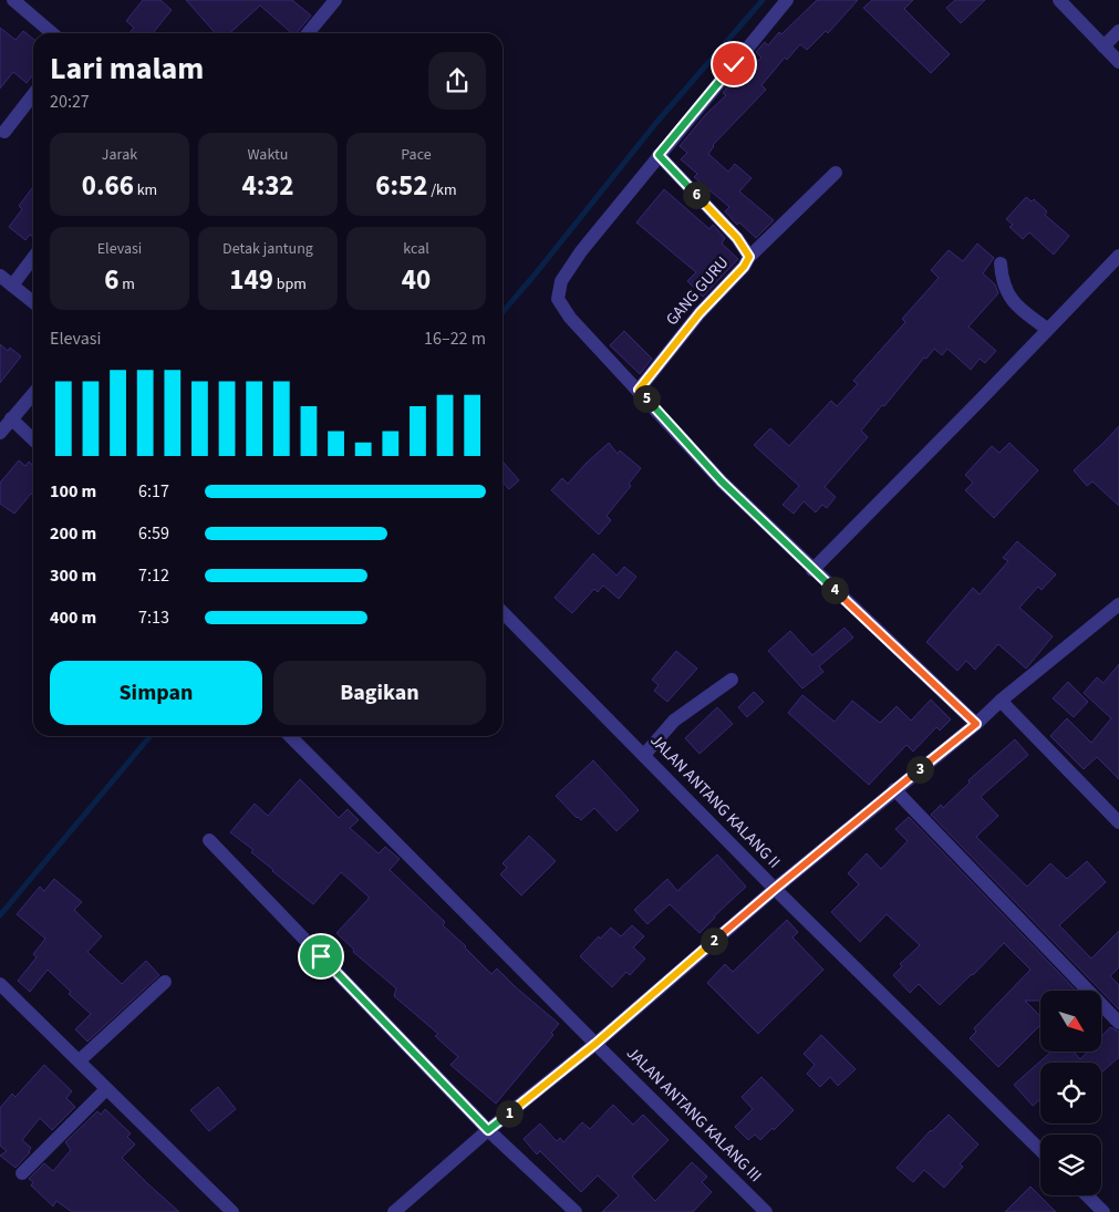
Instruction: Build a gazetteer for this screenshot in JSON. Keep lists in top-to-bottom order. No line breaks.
{"streets":{"street":["GANG GURU","JALAN ANTANG KALANG II","JALAN ANTANG KALANG III"]},"north":"bottom right","page":{"heading":["Lari malam","20:27"],"stats":[["Jarak","0.66 km"],["Waktu","4:32"],["Pace","6:52 /km"],["Elevasi","6 m"],["Detak jantung","149 bpm"],["kcal","40"]],"pins":["6","5","4","3","2","1"],"chart":["Elevasi","16–22 m"],"list":[{"name":"100 m","note":"6:17"},{"name":"200 m","note":"6:59"},{"name":"300 m","note":"7:12"},{"name":"400 m","note":"7:13"}],"buttons":["Simpan","Bagikan"]}}
